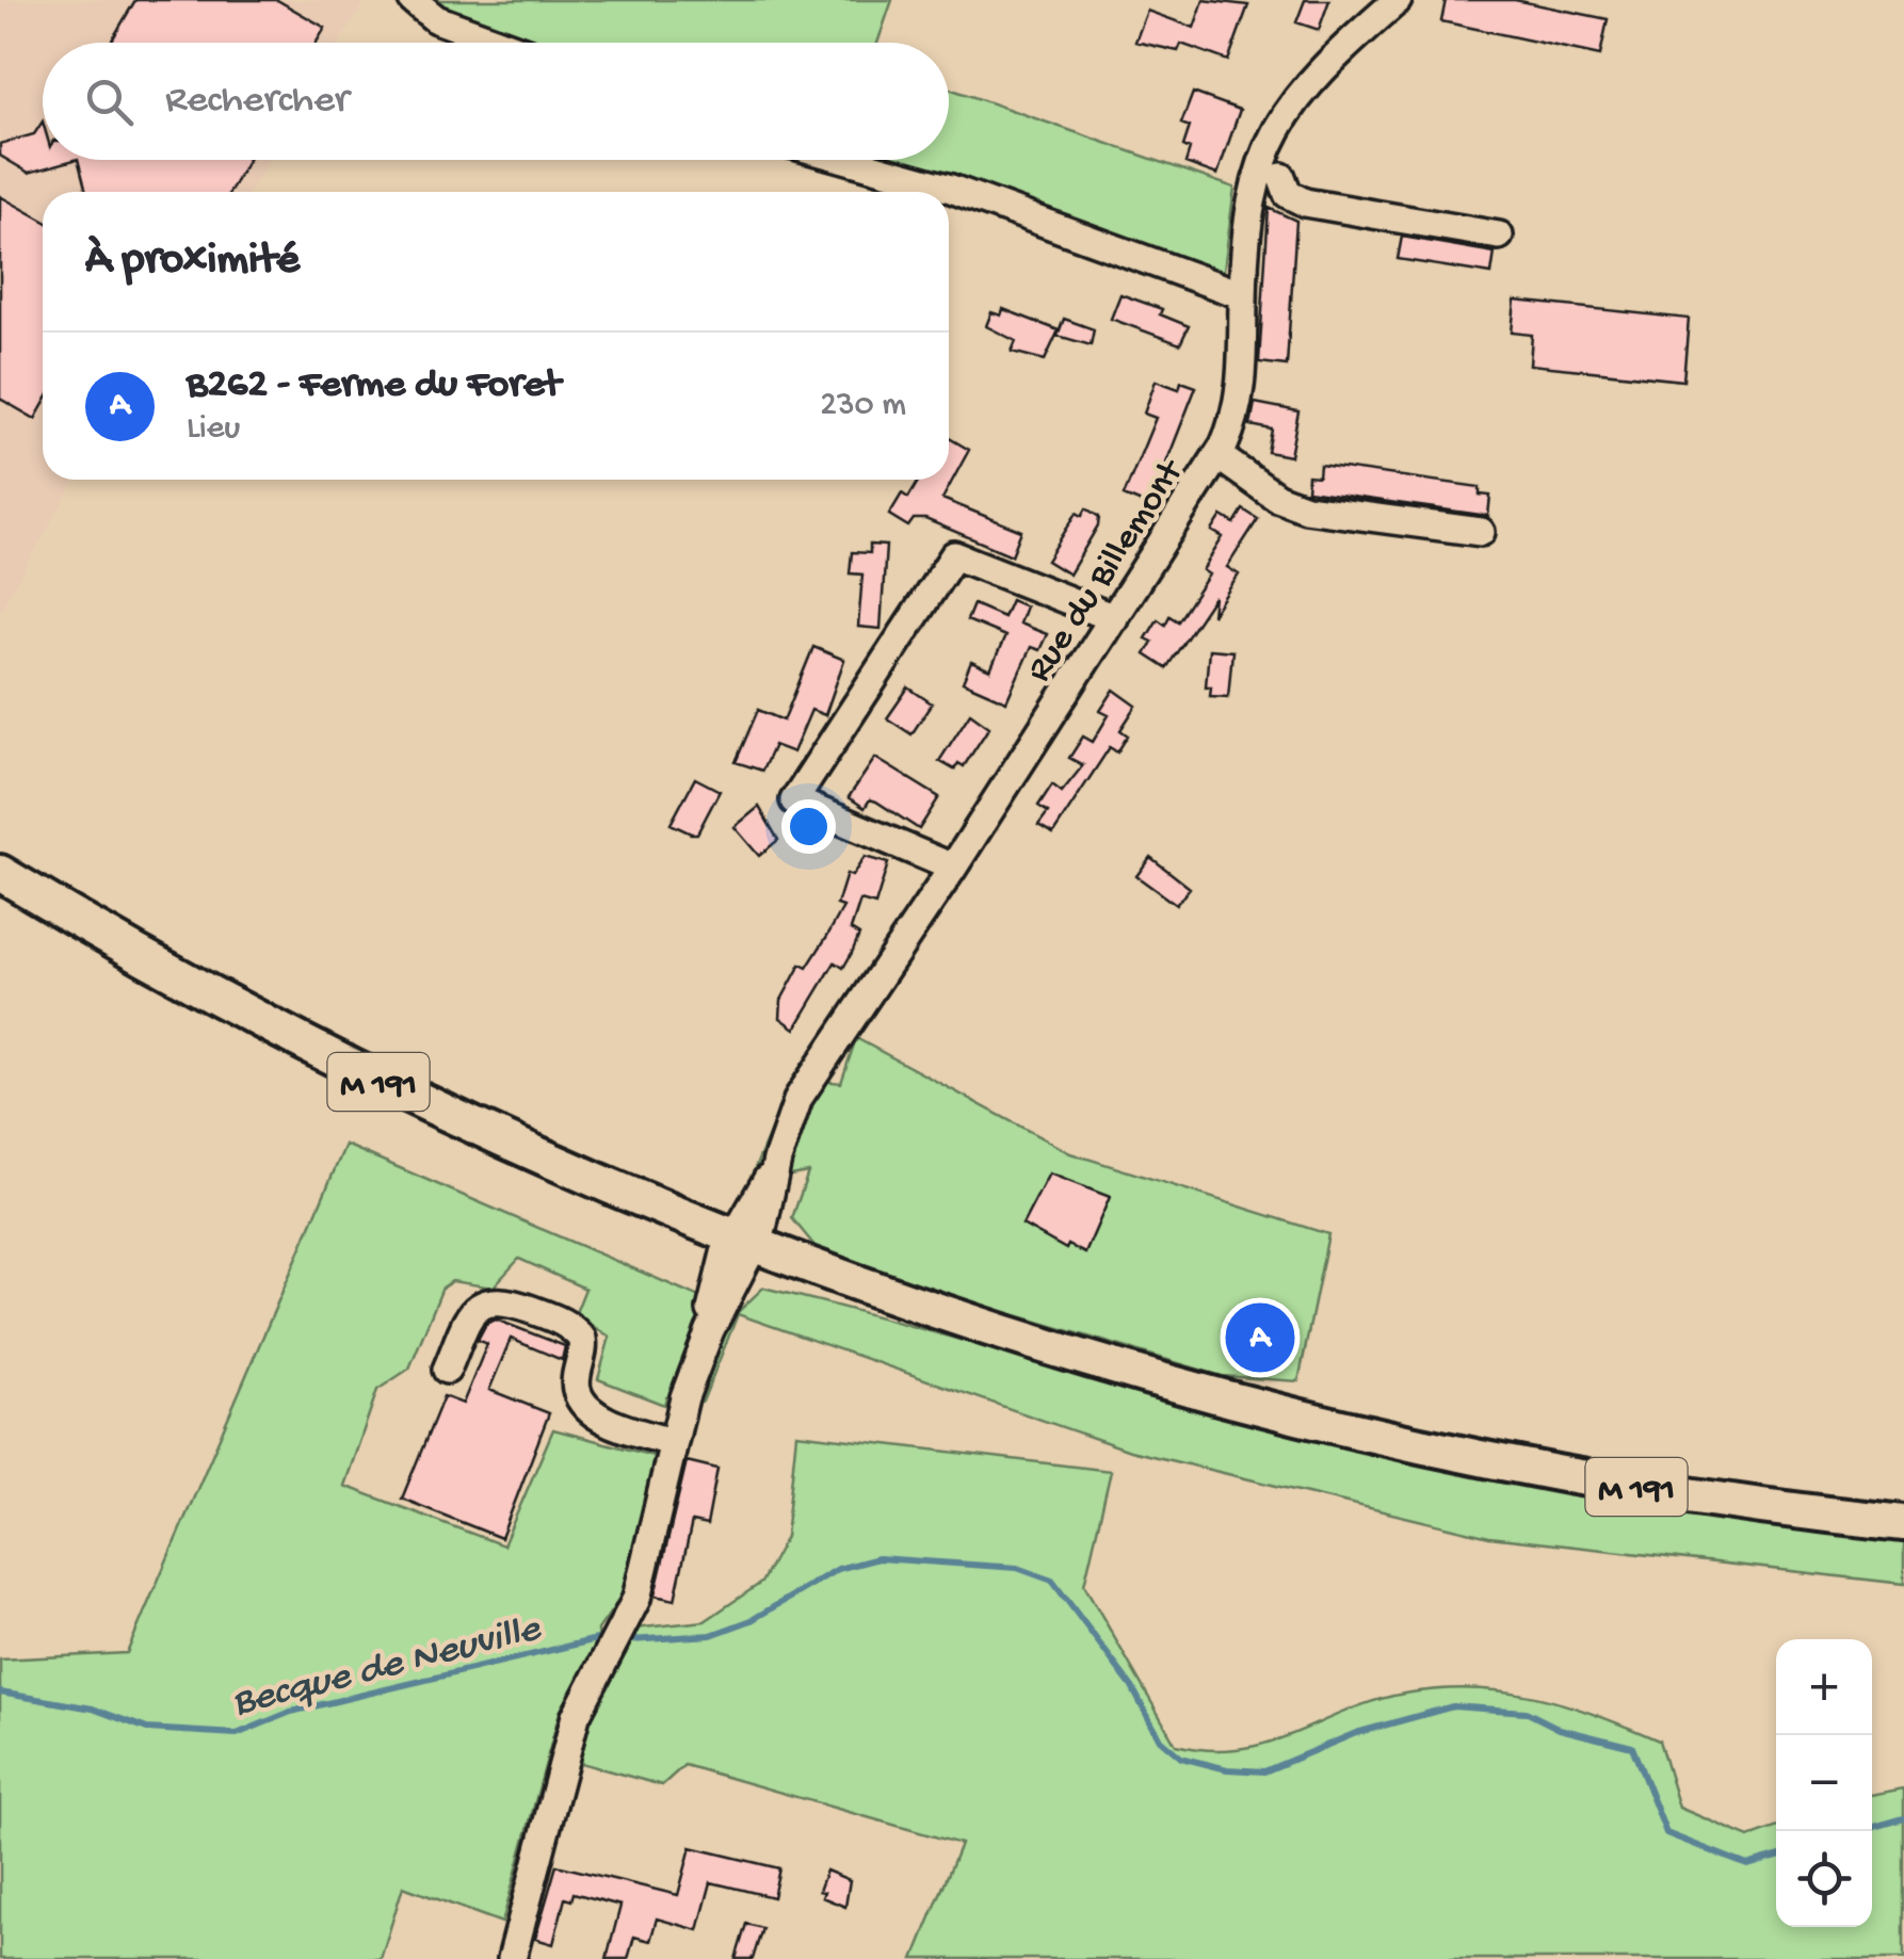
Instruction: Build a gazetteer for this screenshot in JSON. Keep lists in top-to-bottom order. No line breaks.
{"streets":{"main road":["M 191"],"street":["Rue du Billemont"]},"crossings":[["Rue du Billemont","M 191"]],"water":["Becque de Neuville"],"page":{"search":"Rechercher","heading":"À proximité","list":[{"mark":"A","name":"B262 - Ferme du Foret","note":"Lieu","value":"230 m"}],"pins":"A","map_buttons":["+","−"]}}
